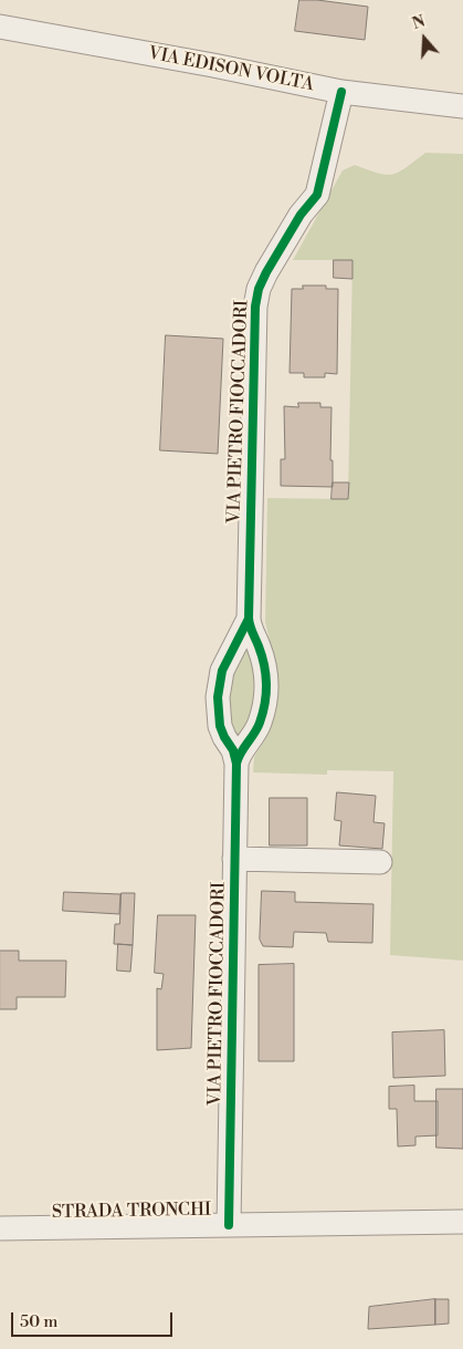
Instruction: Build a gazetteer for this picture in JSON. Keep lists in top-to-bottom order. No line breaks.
{"streets":{"street":["VIA EDISON VOLTA","VIA PIETRO FIOCCADORI","STRADA TRONCHI"]},"crossings":[["VIA EDISON VOLTA","VIA PIETRO FIOCCADORI"],["VIA PIETRO FIOCCADORI","STRADA TRONCHI"]],"scale_bar":"50 m","north":"top"}
